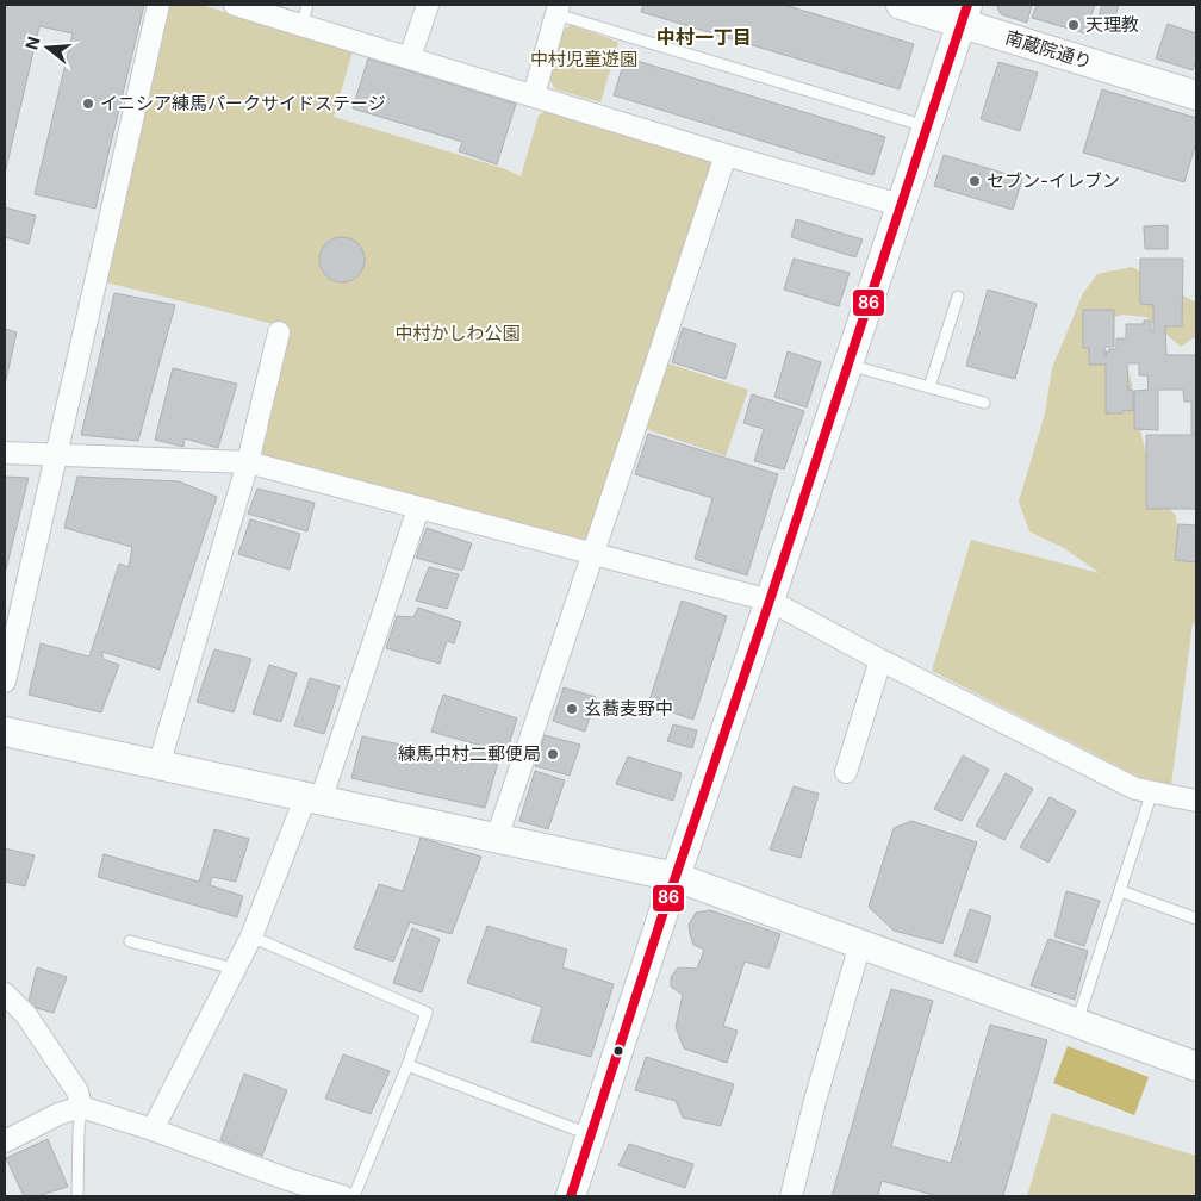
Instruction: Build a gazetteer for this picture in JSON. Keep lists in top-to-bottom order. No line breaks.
{"streets":{"street":["南蔵院通り"]},"districts":["中村一丁目"],"parks":["中村児童遊園","中村かしわ公園"],"places":["天理教","イニシア練馬パークサイドステージ","セブン-イレブン","玄蕎麦野中","練馬中村二郵便局"],"lines":["transit line 86"],"north":"left"}
